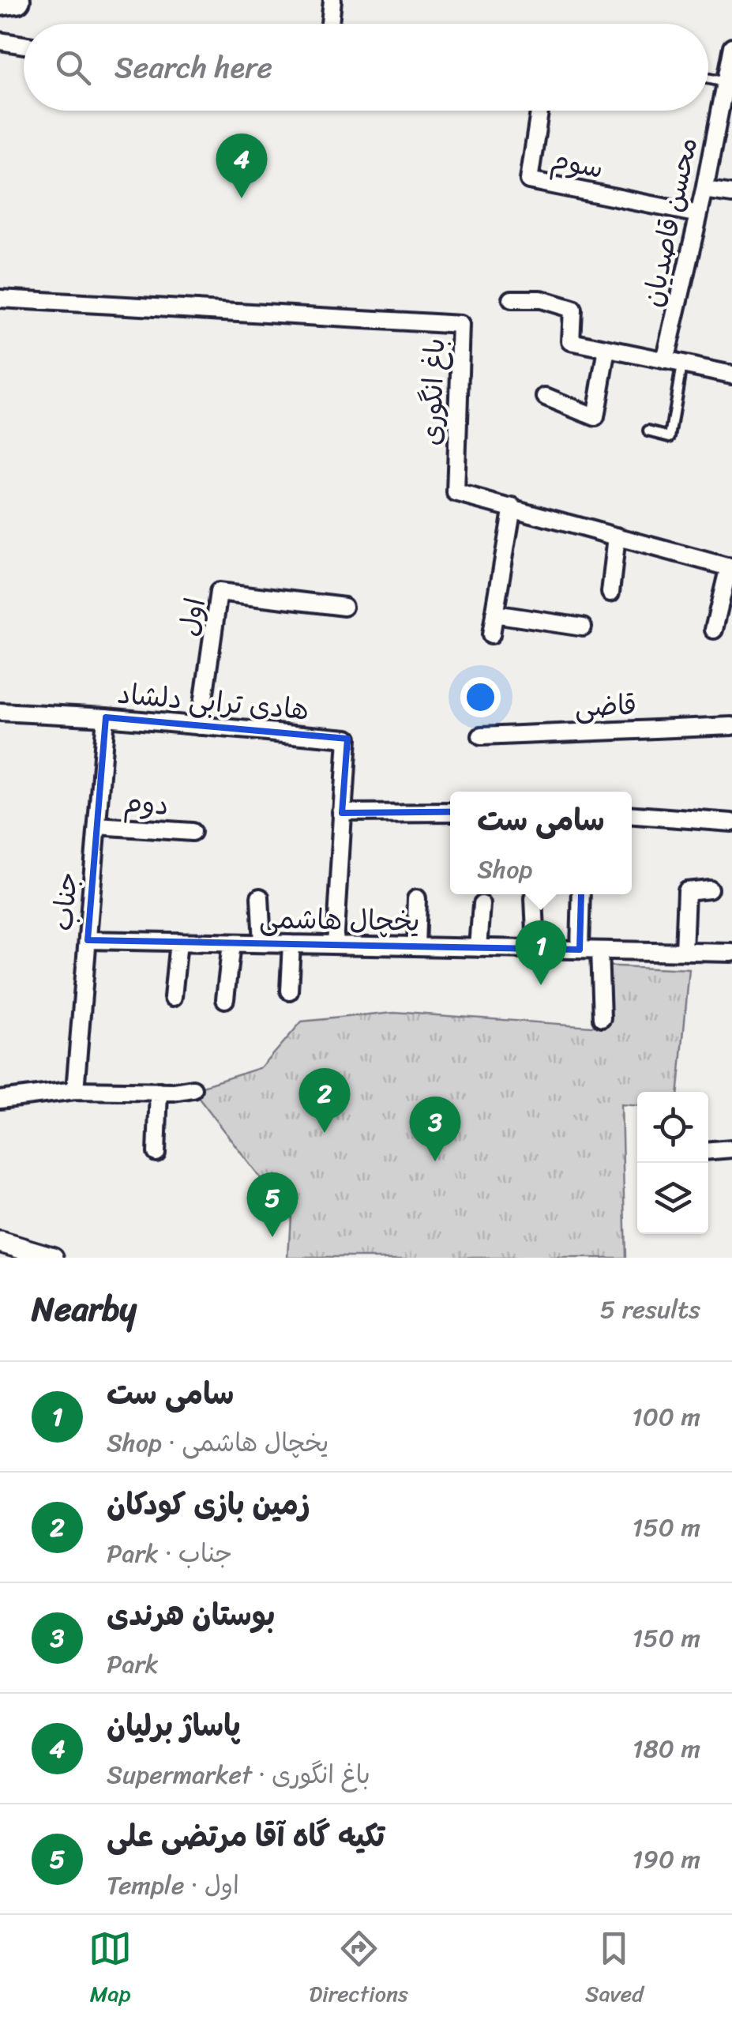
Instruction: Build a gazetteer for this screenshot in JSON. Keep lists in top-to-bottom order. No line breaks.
{"streets":{"street":["سوم","محسن قاصدیان","باغ انگوری","اول","هادی ترابی دلشاد","قاضی","دوم","جناب","یخچال هاشمی"]},"crossings":[["سوم","محسن قاصدیان"],["اول","هادی ترابی دلشاد"],["هادی ترابی دلشاد","جناب"],["هادی ترابی دلشاد","یخچال هاشمی"],["دوم","جناب"],["جناب","یخچال هاشمی"]],"page":{"search":"Search here","pins":["4","1","2","3","5"],"popup":["سامی ست","Shop"],"heading":["Nearby","5 results"],"list":[{"mark":"1","name":"سامی ست","note":"Shop · یخچال هاشمی","value":"100 m"},{"mark":"2","name":"زمین بازی کودکان","note":"Park · جناب","value":"150 m"},{"mark":"3","name":"بوستان هرندی","note":"Park","value":"150 m"},{"mark":"4","name":"پاساژ برلیان","note":"Supermarket · باغ انگوری","value":"180 m"},{"mark":"5","name":"تکیه گاه آقا مرتضی علی","note":"Temple · اول","value":"190 m"}],"nav":["Map","Directions","Saved"]}}
